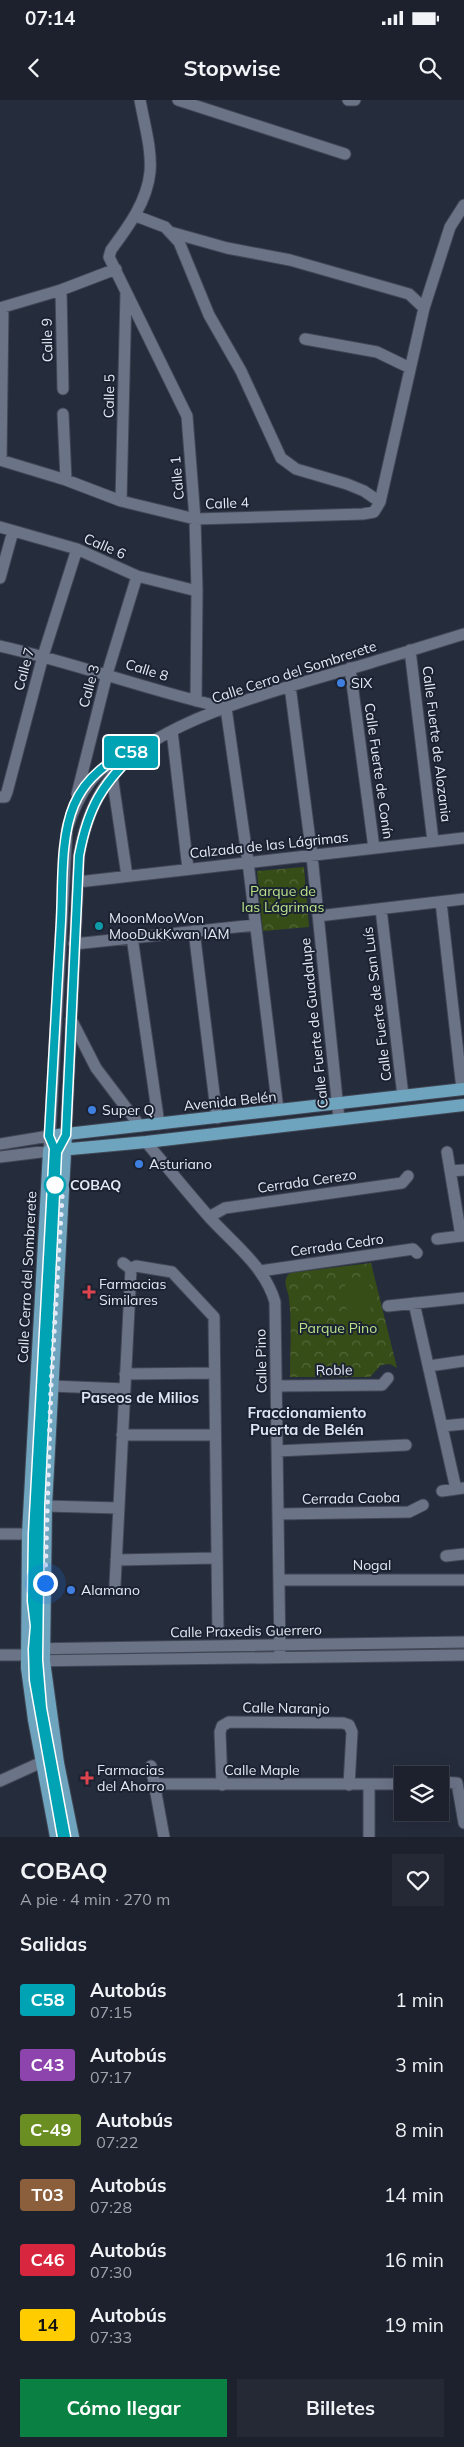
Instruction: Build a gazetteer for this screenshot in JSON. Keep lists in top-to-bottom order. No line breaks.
{"streets":{"main road":["Calle Cerro del Sombrerete","Avenida Belén"],"street":["Calle 9","Calle 5","Calle 1","Calle 4","Calle 6","Calle 7","Calle 8","Calle 3","Calle Fuerte de Alozania","Calle Fuerte de Conín","Calzada de las Lágrimas","Calle Fuerte de San Luís","Calle Fuerte de Guadalupe","Cerrada Cerezo","Cerrada Cedro","Calle Pino","Roble","Cerrada Caoba","Nogal","Calle Praxedis Guerrero","Calle Naranjo","Calle Maple"]},"crossings":[["Calle 5","Calle 1"],["Calle 5","Calle 4"],["Calle 1","Calle 4"],["Calle 1","Calle 6"],["Calle 1","Calle 8"],["Calle 6","Calle 7"],["Calle 6","Calle 3"],["Calle 7","Calle 8"],["Calle 8","Calle Cerro del Sombrerete"],["Calle 8","Calle 3"],["Calle Cerro del Sombrerete","Calle 3"],["Calle Cerro del Sombrerete","Calle Fuerte de Alozania"],["Calle Cerro del Sombrerete","Calle Fuerte de Conín"],["Calle Cerro del Sombrerete","Calzada de las Lágrimas"],["Calle Cerro del Sombrerete","Calle Fuerte de Guadalupe"],["Calle Cerro del Sombrerete","Avenida Belén"],["Calle Cerro del Sombrerete","Calle Praxedis Guerrero"],["Calle Fuerte de Alozania","Calzada de las Lágrimas"],["Calle Fuerte de Conín","Calzada de las Lágrimas"],["Calzada de las Lágrimas","Calle Fuerte de Guadalupe"],["Calle Fuerte de San Luís","Avenida Belén"],["Calle Fuerte de Guadalupe","Avenida Belén"],["Cerrada Cerezo","Calle Pino"],["Cerrada Cedro","Calle Pino"],["Calle Pino","Roble"],["Calle Pino","Cerrada Caoba"],["Calle Pino","Nogal"],["Calle Pino","Calle Praxedis Guerrero"],["Calle Naranjo","Calle Maple"]],"districts":["Paseos de Milios","Fraccionamiento Puerta de Belén"],"parks":["Parque de las Lágrimas","Parque Pino"],"places":{"other":["SIX","MoonMooWon MooDukKwan IAM","Super Q","Asturiano","COBAQ","Alamano"],"health":["Farmacias Similares","Farmacias del Ahorro"]},"lines":["bus line C58"],"page":{"status":"07:14","header":"Stopwise","on_map":"C58","heading":[["COBAQ","A pie · 4 min · 270 m"],"Salidas"],"list":[{"mark":"C58","name":"Autobús","note":"07:15","value":"1 min"},{"mark":"C43","name":"Autobús","note":"07:17","value":"3 min"},{"mark":"C-49","name":"Autobús","note":"07:22","value":"8 min"},{"mark":"T03","name":"Autobús","note":"07:28","value":"14 min"},{"mark":"C46","name":"Autobús","note":"07:30","value":"16 min"},{"mark":"14","name":"Autobús","note":"07:33","value":"19 min"}],"buttons":["Cómo llegar","Billetes"]}}
